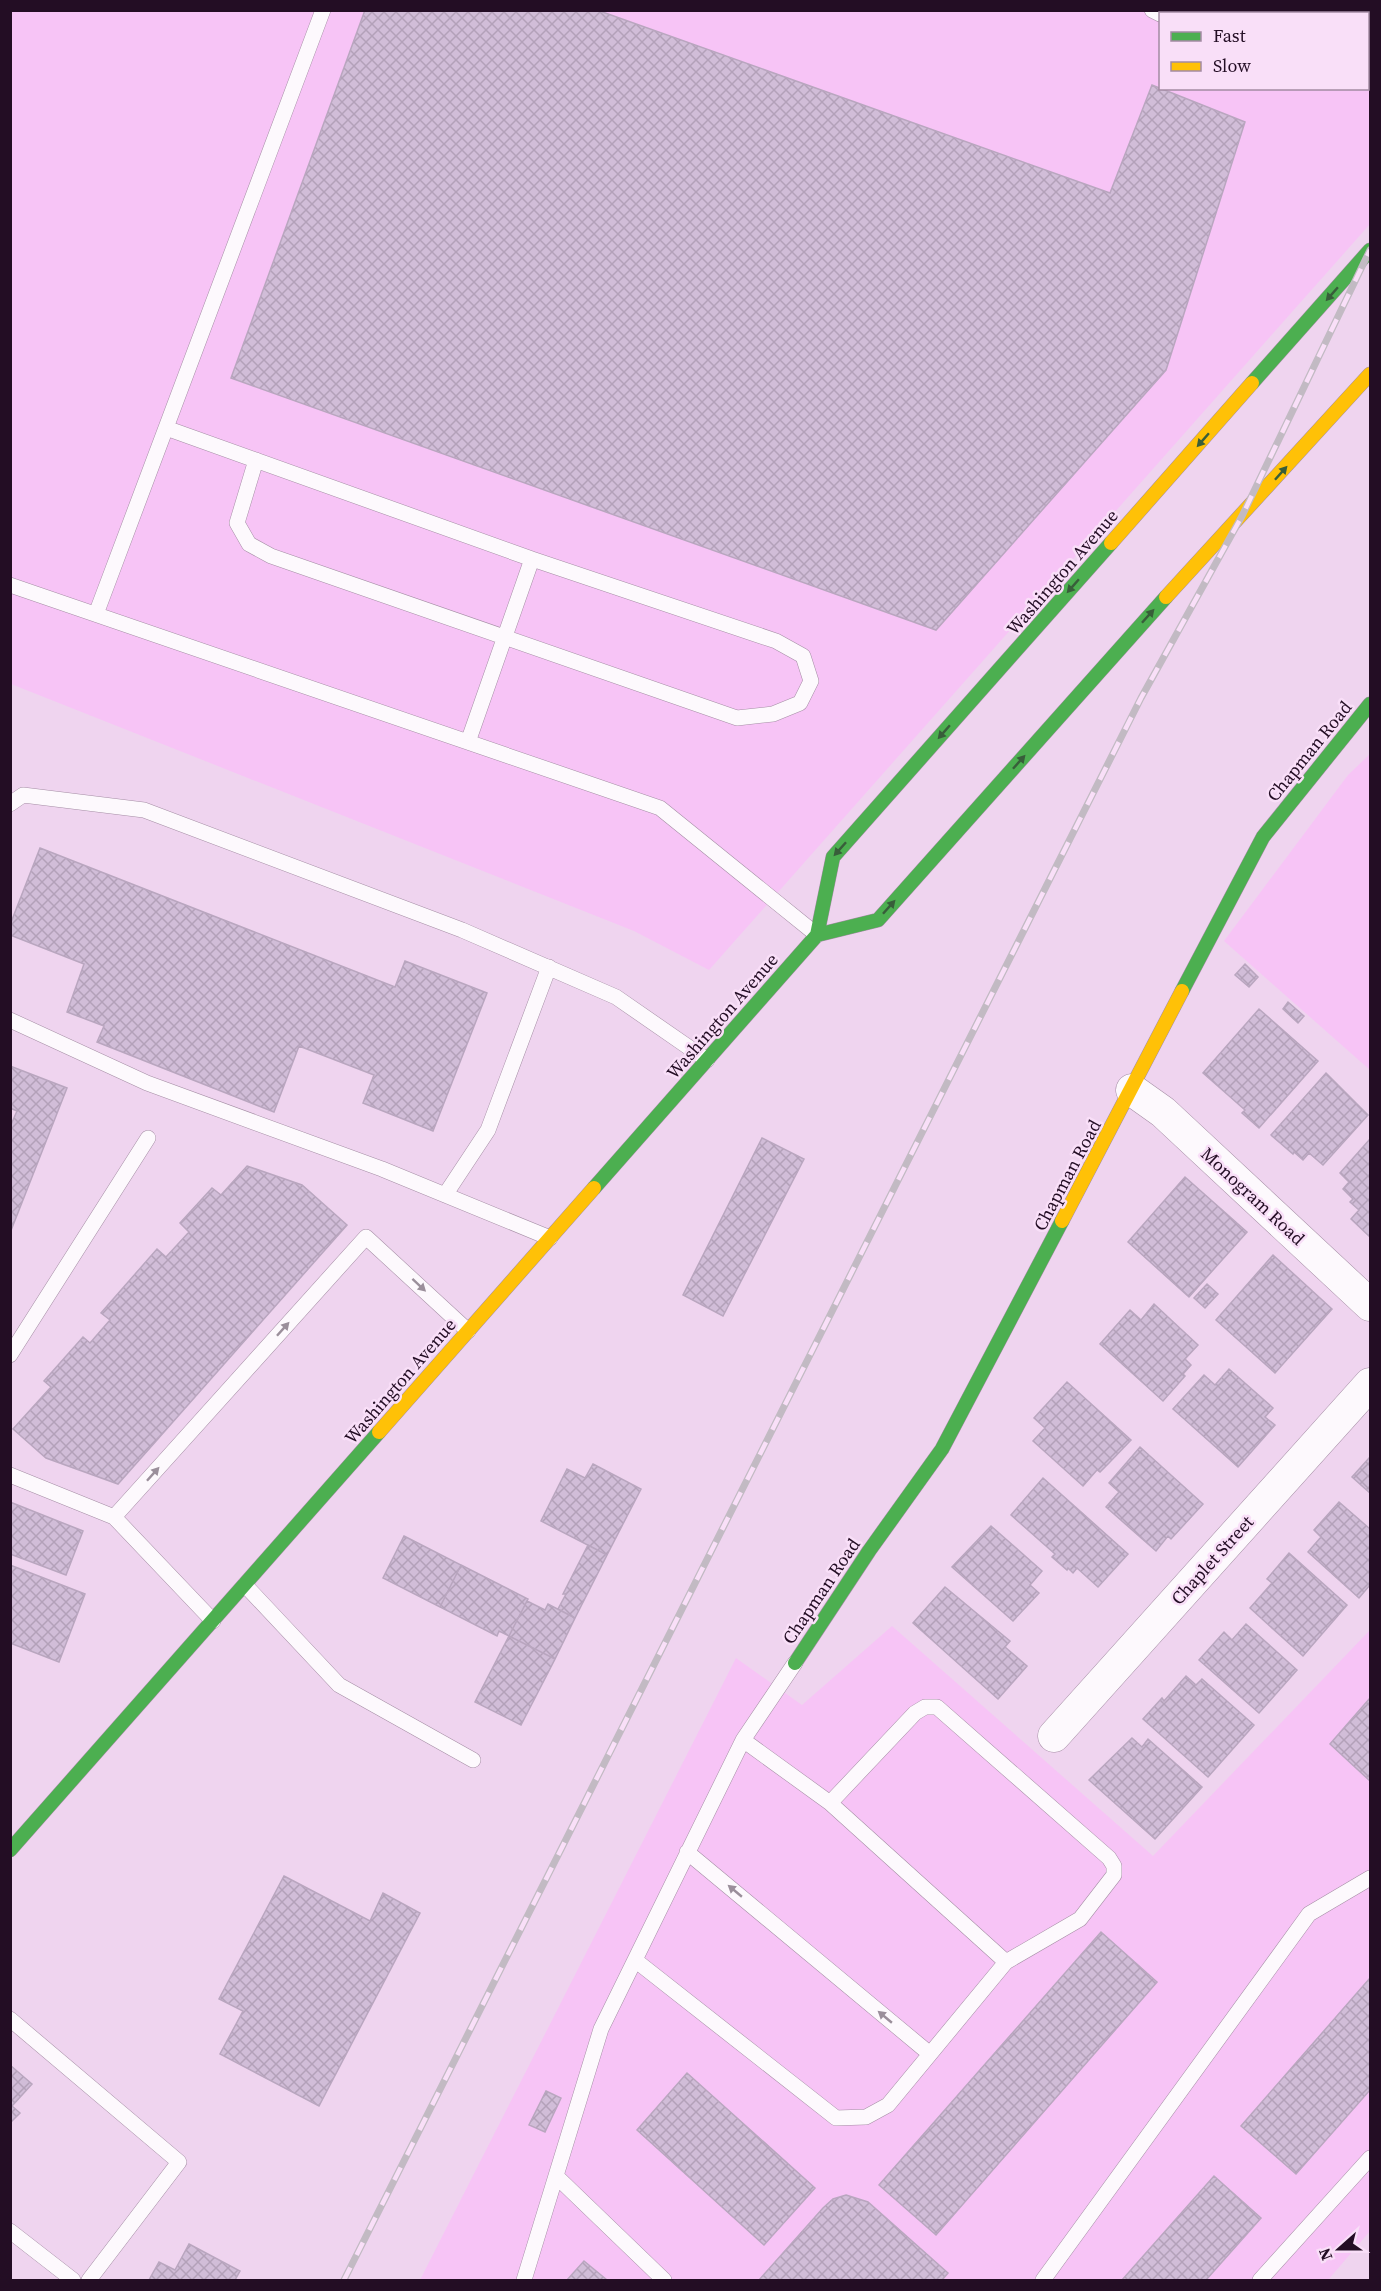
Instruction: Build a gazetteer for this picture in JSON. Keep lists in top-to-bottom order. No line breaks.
{"streets":{"main road":["Washington Avenue","Chapman Road"],"street":["Monogram Road","Chaplet Street"]},"crossings":[["Chapman Road","Monogram Road"]],"legend":["Fast","Slow"],"north":"left"}
